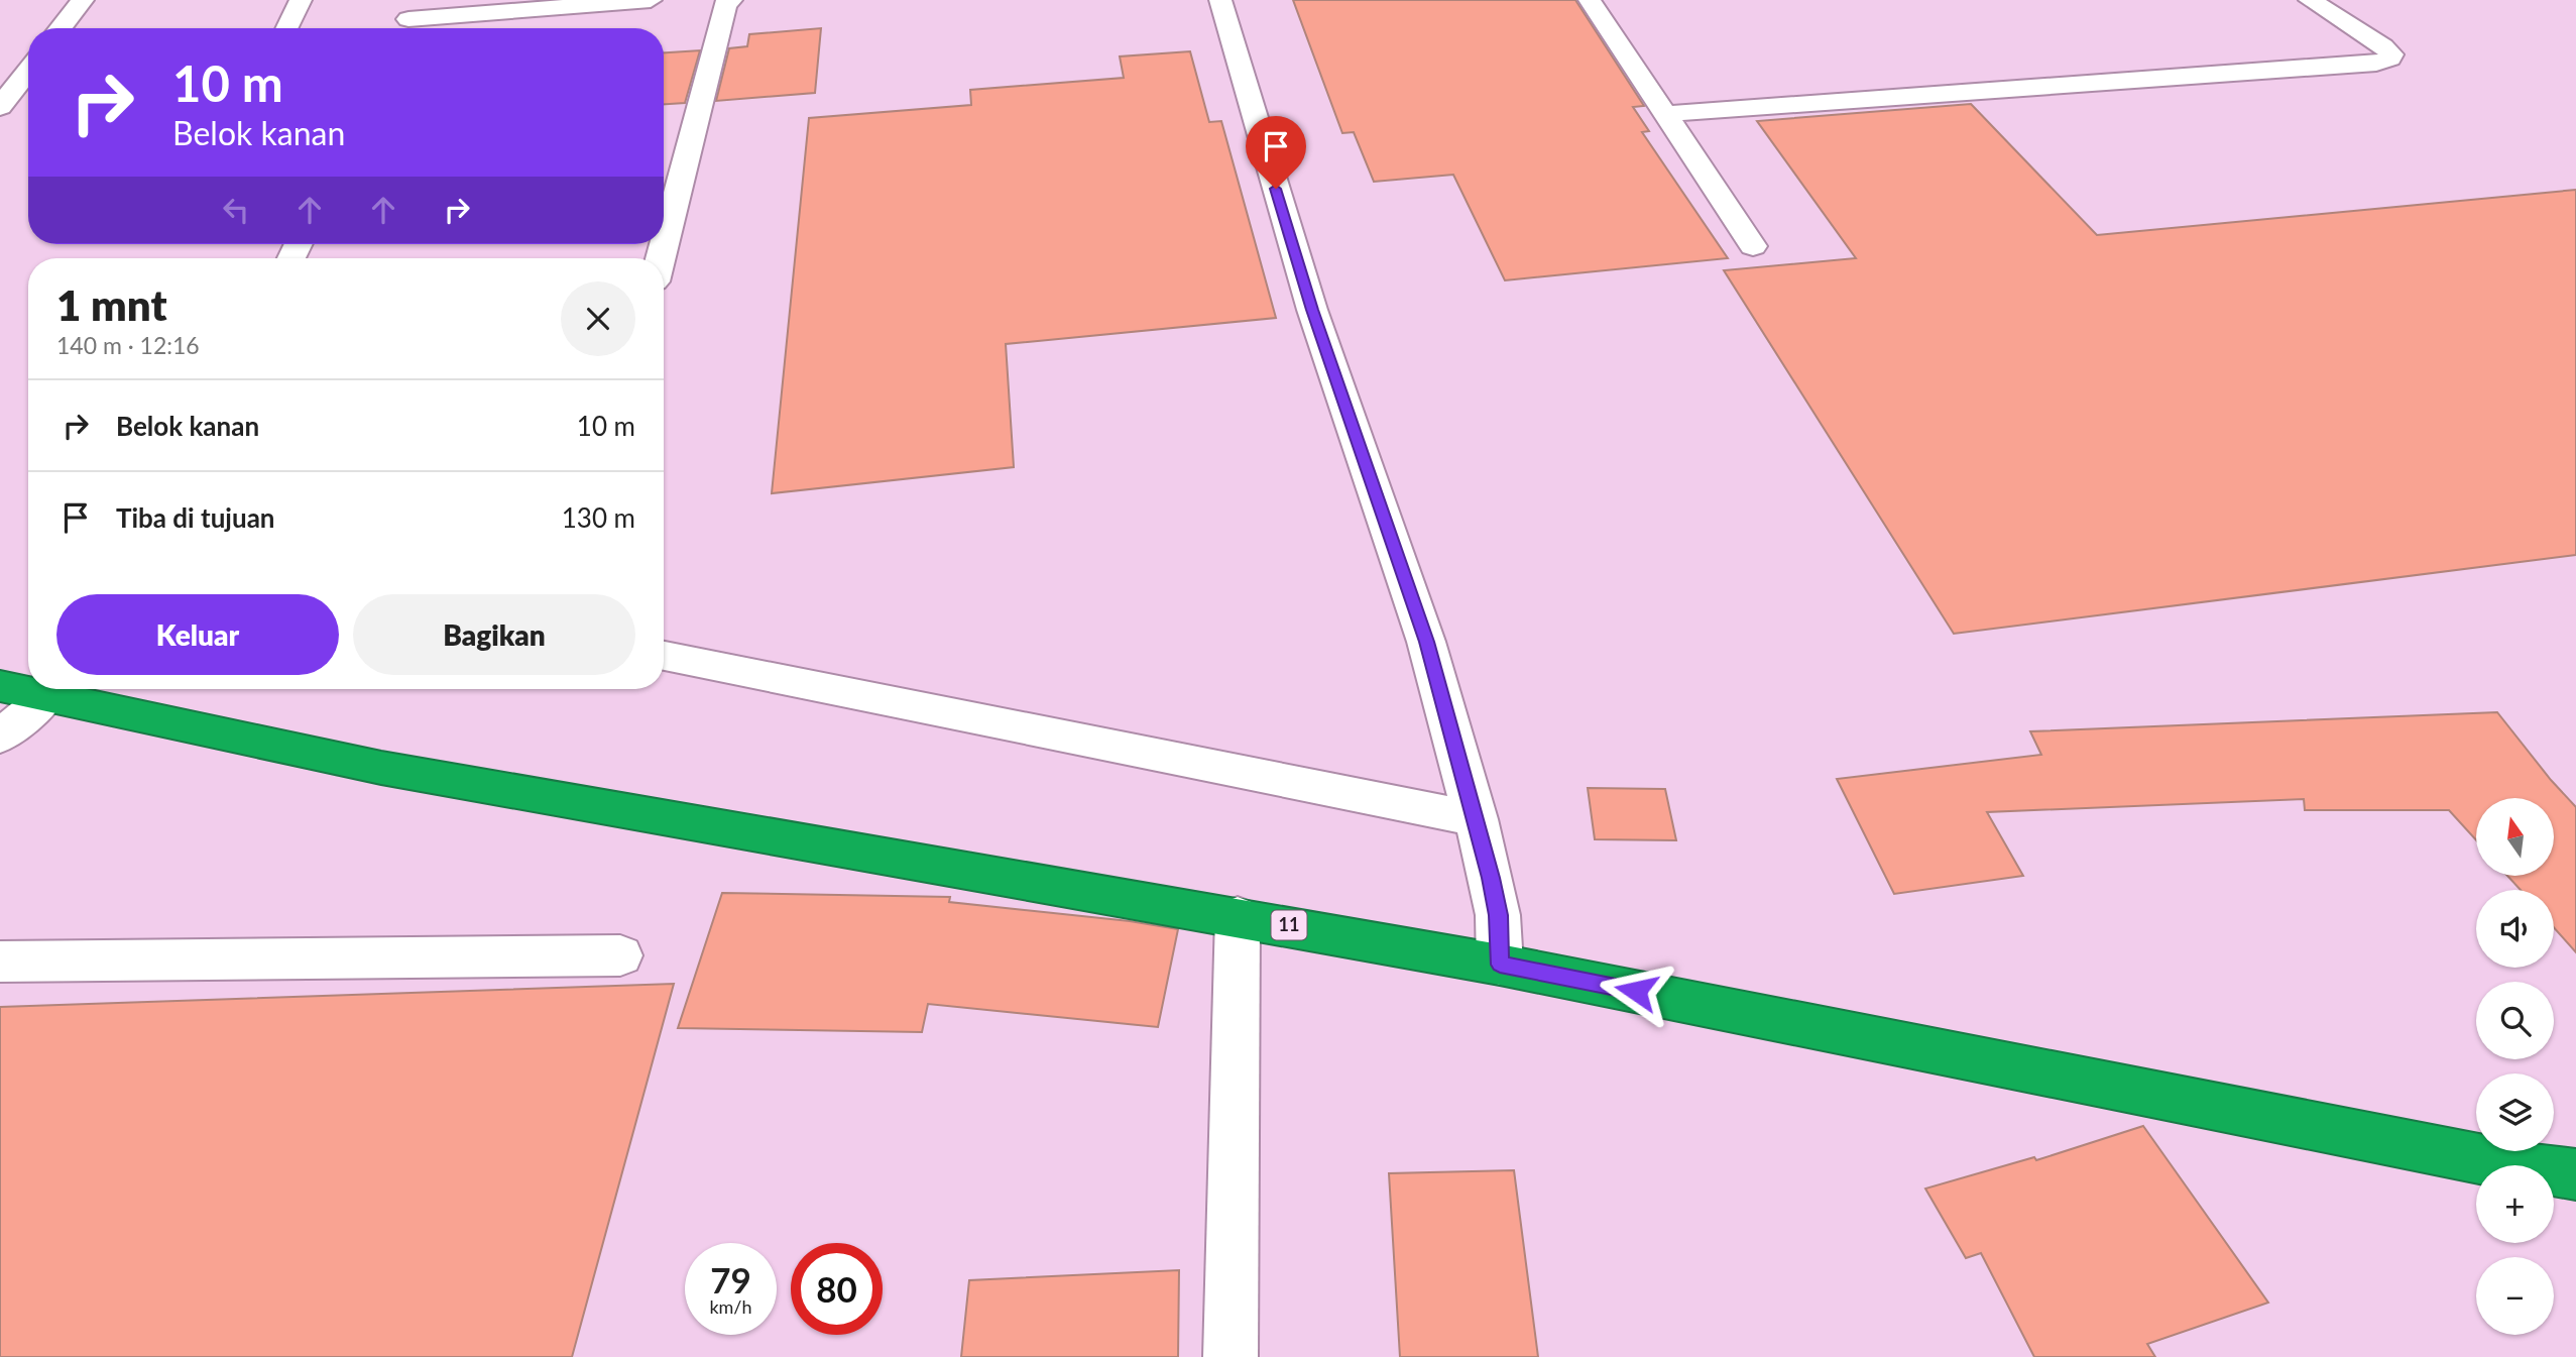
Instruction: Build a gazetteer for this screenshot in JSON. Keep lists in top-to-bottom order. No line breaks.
{"streets":{"highway":["11"]},"north":"top","page":{"turn":["10 m","Belok kanan"],"heading":["1 mnt","140 m · 12:16"],"list":[{"name":"Belok kanan","value":"10 m"},{"name":"Tiba di tujuan","value":"130 m"}],"buttons":["Keluar","Bagikan"],"map_buttons":["+","−"],"speed":"79 km/h","limit":"80"}}
